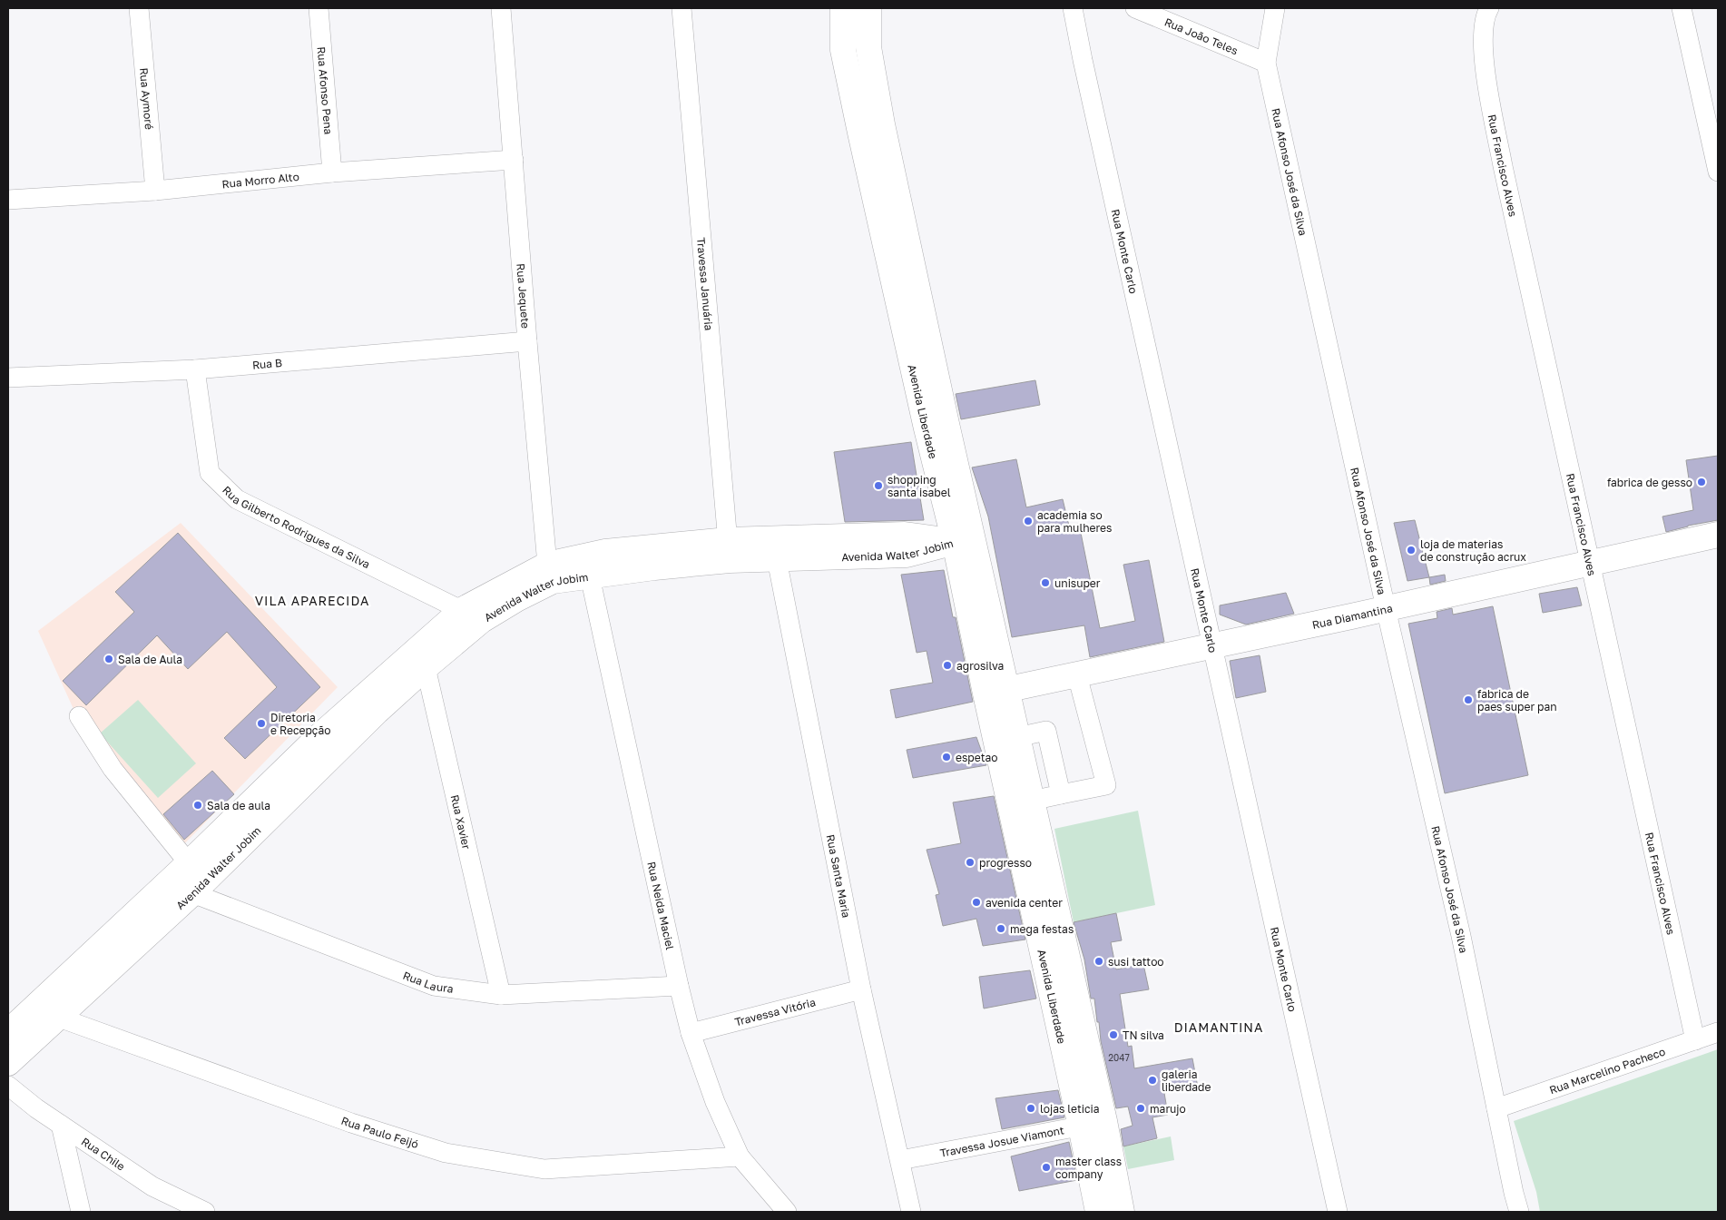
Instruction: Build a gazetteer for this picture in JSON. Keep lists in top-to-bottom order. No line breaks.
{"streets":{"main road":["Avenida Liberdade","Avenida Walter Jobim","Rua Diamantina"],"street":["Rua João Teles","Rua Afonso Pena","Rua Aymoré","Rua Francisco Alves","Rua Afonso José da Silva","Rua Morro Alto","Rua Monte Carlo","Travessa Januária","Rua Jequete","Rua B","Rua Gilberto Rodrigues da Silva","Rua Xavier","Rua Santa Maria","Rua Neida Maciel","Rua Laura","Travessa Vitória","Rua Marcelino Pacheco","Rua Paulo Feijó","Travessa Josue Viamont","Rua Chile"]},"crossings":[["Rua João Teles","Rua Afonso José da Silva"],["Rua Afonso Pena","Rua Morro Alto"],["Rua Aymoré","Rua Morro Alto"],["Rua Francisco Alves","Rua Diamantina"],["Rua Francisco Alves","Rua Marcelino Pacheco"],["Rua Afonso José da Silva","Rua Diamantina"],["Rua Afonso José da Silva","Rua Marcelino Pacheco"],["Rua Morro Alto","Rua Jequete"],["Rua Monte Carlo","Rua Diamantina"],["Travessa Januária","Avenida Walter Jobim"],["Rua Jequete","Rua B"],["Rua Jequete","Avenida Walter Jobim"],["Rua B","Rua Gilberto Rodrigues da Silva"],["Avenida Liberdade","Avenida Walter Jobim"],["Avenida Liberdade","Rua Diamantina"],["Avenida Liberdade","Travessa Josue Viamont"],["Rua Gilberto Rodrigues da Silva","Avenida Walter Jobim"],["Avenida Walter Jobim","Rua Xavier"],["Avenida Walter Jobim","Rua Santa Maria"],["Avenida Walter Jobim","Rua Neida Maciel"],["Avenida Walter Jobim","Rua Laura"],["Avenida Walter Jobim","Rua Paulo Feijó"],["Rua Xavier","Rua Laura"],["Rua Santa Maria","Travessa Vitória"],["Rua Santa Maria","Travessa Josue Viamont"],["Rua Neida Maciel","Rua Laura"],["Rua Neida Maciel","Travessa Vitória"],["Rua Neida Maciel","Rua Paulo Feijó"]],"districts":["VILA APARECIDA","DIAMANTINA"],"places":["fabrica de gesso","shopping santa isabel","academia so para mulheres","loja de materias de construção acrux","unisuper","Sala de Aula","agrosilva","fabrica de paes super pan","Diretoria e Recepção","espetao","Sala de aula","progresso","avenida center","mega festas","susi tattoo","TN silva","galeria liberdade","lojas leticia","marujo","master class company"],"house_numbers":["2047"]}
